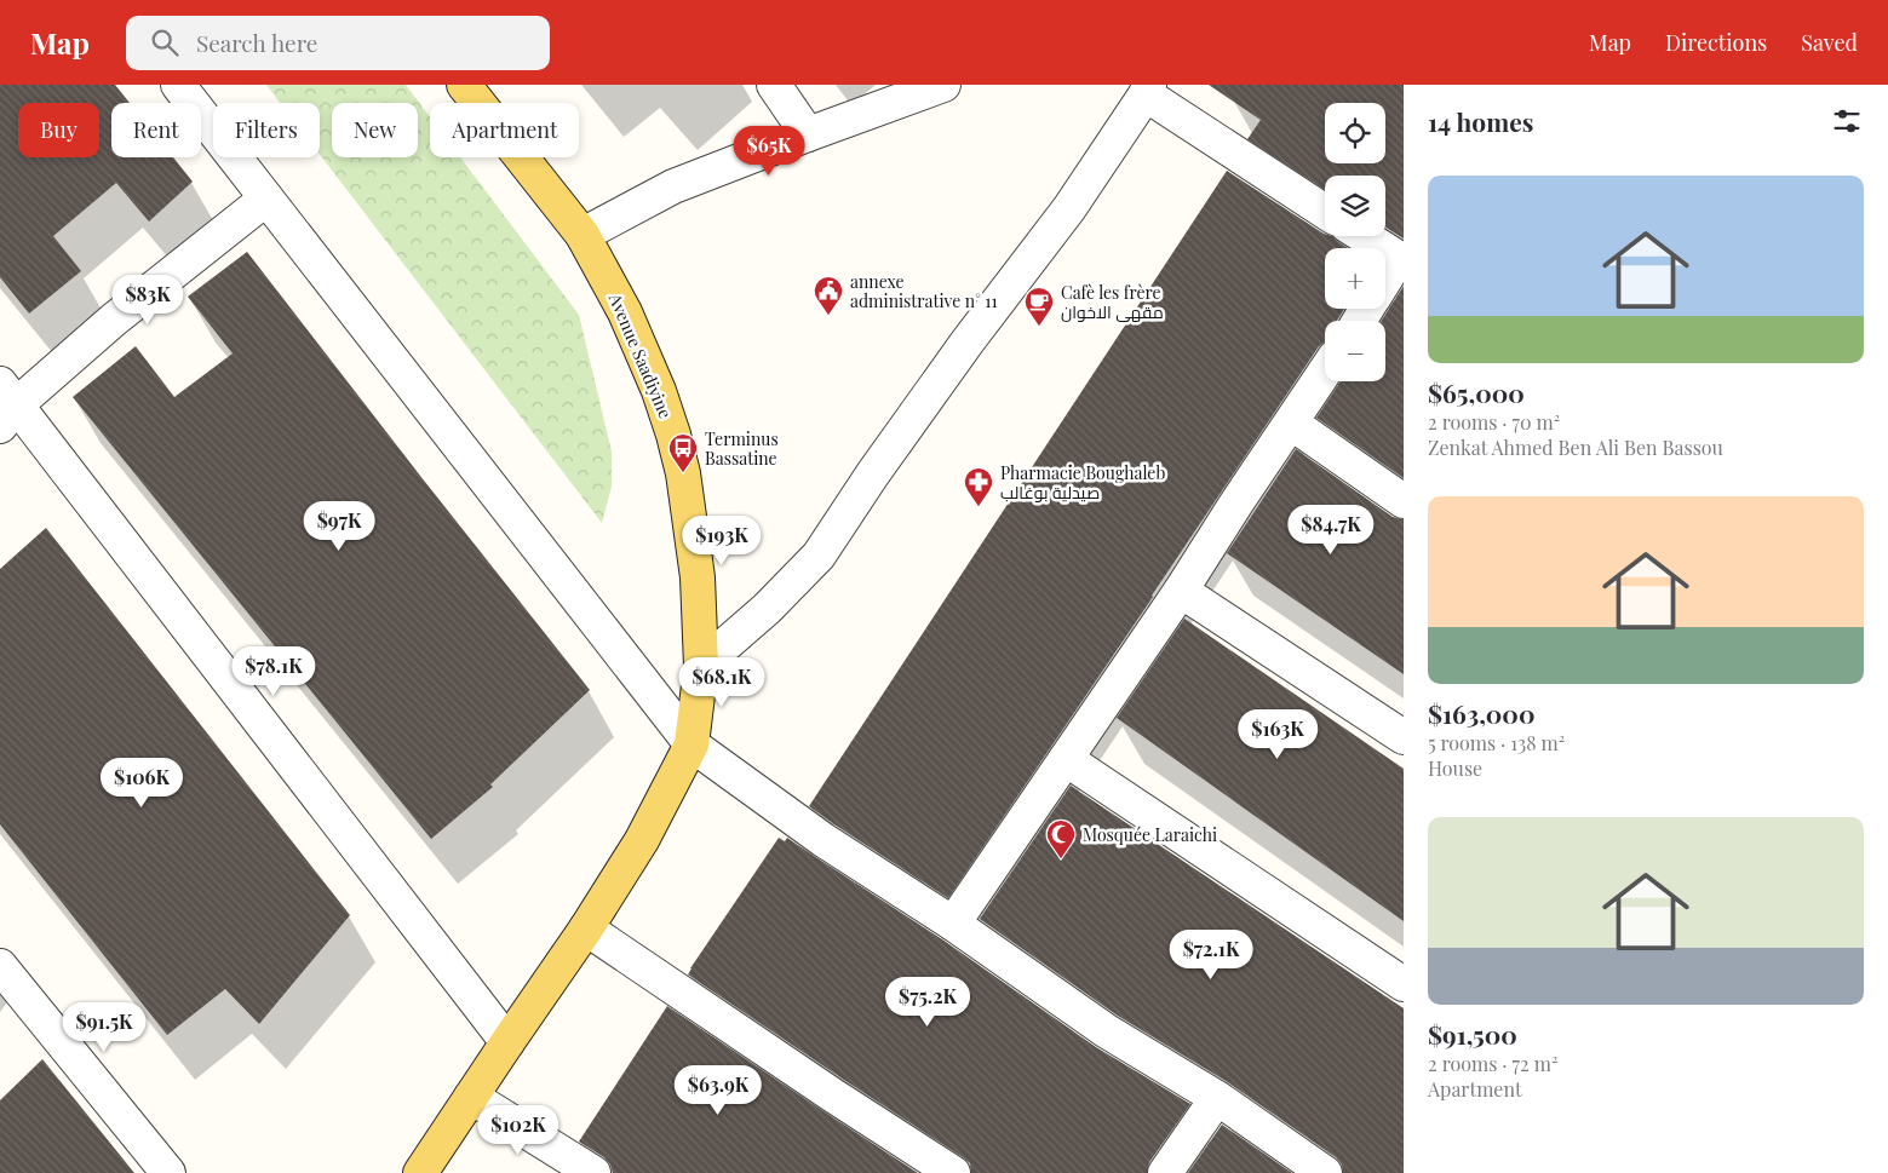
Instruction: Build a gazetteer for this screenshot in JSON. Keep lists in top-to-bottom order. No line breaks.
{"streets":{"main road":["Avenue Saadiyine"]},"places":{"public building":["annexe administrative n° 11"],"cafe":["Cafè les frère مقهى الاخوان"],"bus stop":["Terminus Bassatine"],"pharmacy":["Pharmacie Boughaleb صيدلية بوغالب"],"mosque":["Mosquée Laraichi"]},"page":{"header":"Map","search":"Search here","nav":["Map","Directions","Saved"],"heading":"14 homes","map_buttons":["+","−"],"chip":["Buy","Rent","Filters","New","Apartment"],"price":["$65K","$83K","$97K","$84.7K","$193K","$78.1K","$68.1K","$163K","$106K","$72.1K","$75.2K","$91.5K","$63.9K","$102K"],"list":[{"name":"$65,000","note":"2 rooms · 70 m² · Zenkat Ahmed Ben Ali Ben Bassou"},{"name":"$163,000","note":"5 rooms · 138 m² · House"},{"name":"$91,500","note":"2 rooms · 72 m² · Apartment"}]}}
